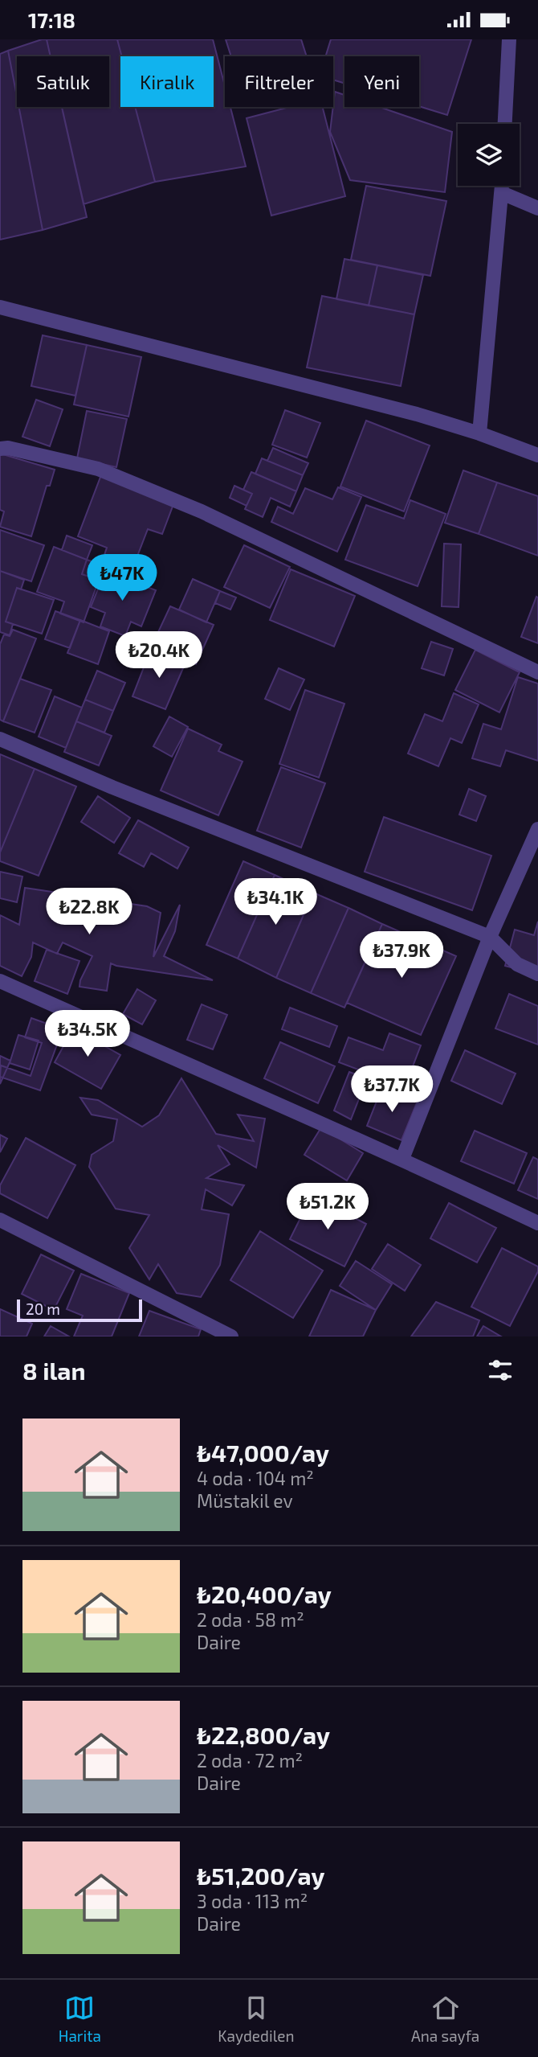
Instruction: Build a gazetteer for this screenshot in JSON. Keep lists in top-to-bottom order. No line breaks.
{"scale_bar":"20 m","page":{"status":"17:18","chip":["Satılık","Kiralık","Filtreler","Yeni"],"price":["₺47K","₺20.4K","₺34.1K","₺22.8K","₺37.9K","₺34.5K","₺37.7K","₺51.2K"],"scale":"20 m","heading":"8 ilan","list":[{"name":"₺47,000/ay","note":"4 oda · 104 m² · Müstakil ev"},{"name":"₺20,400/ay","note":"2 oda · 58 m² · Daire"},{"name":"₺22,800/ay","note":"2 oda · 72 m² · Daire"},{"name":"₺51,200/ay","note":"3 oda · 113 m² · Daire"}],"tabs":["Harita","Kaydedilen","Ana sayfa"]}}
